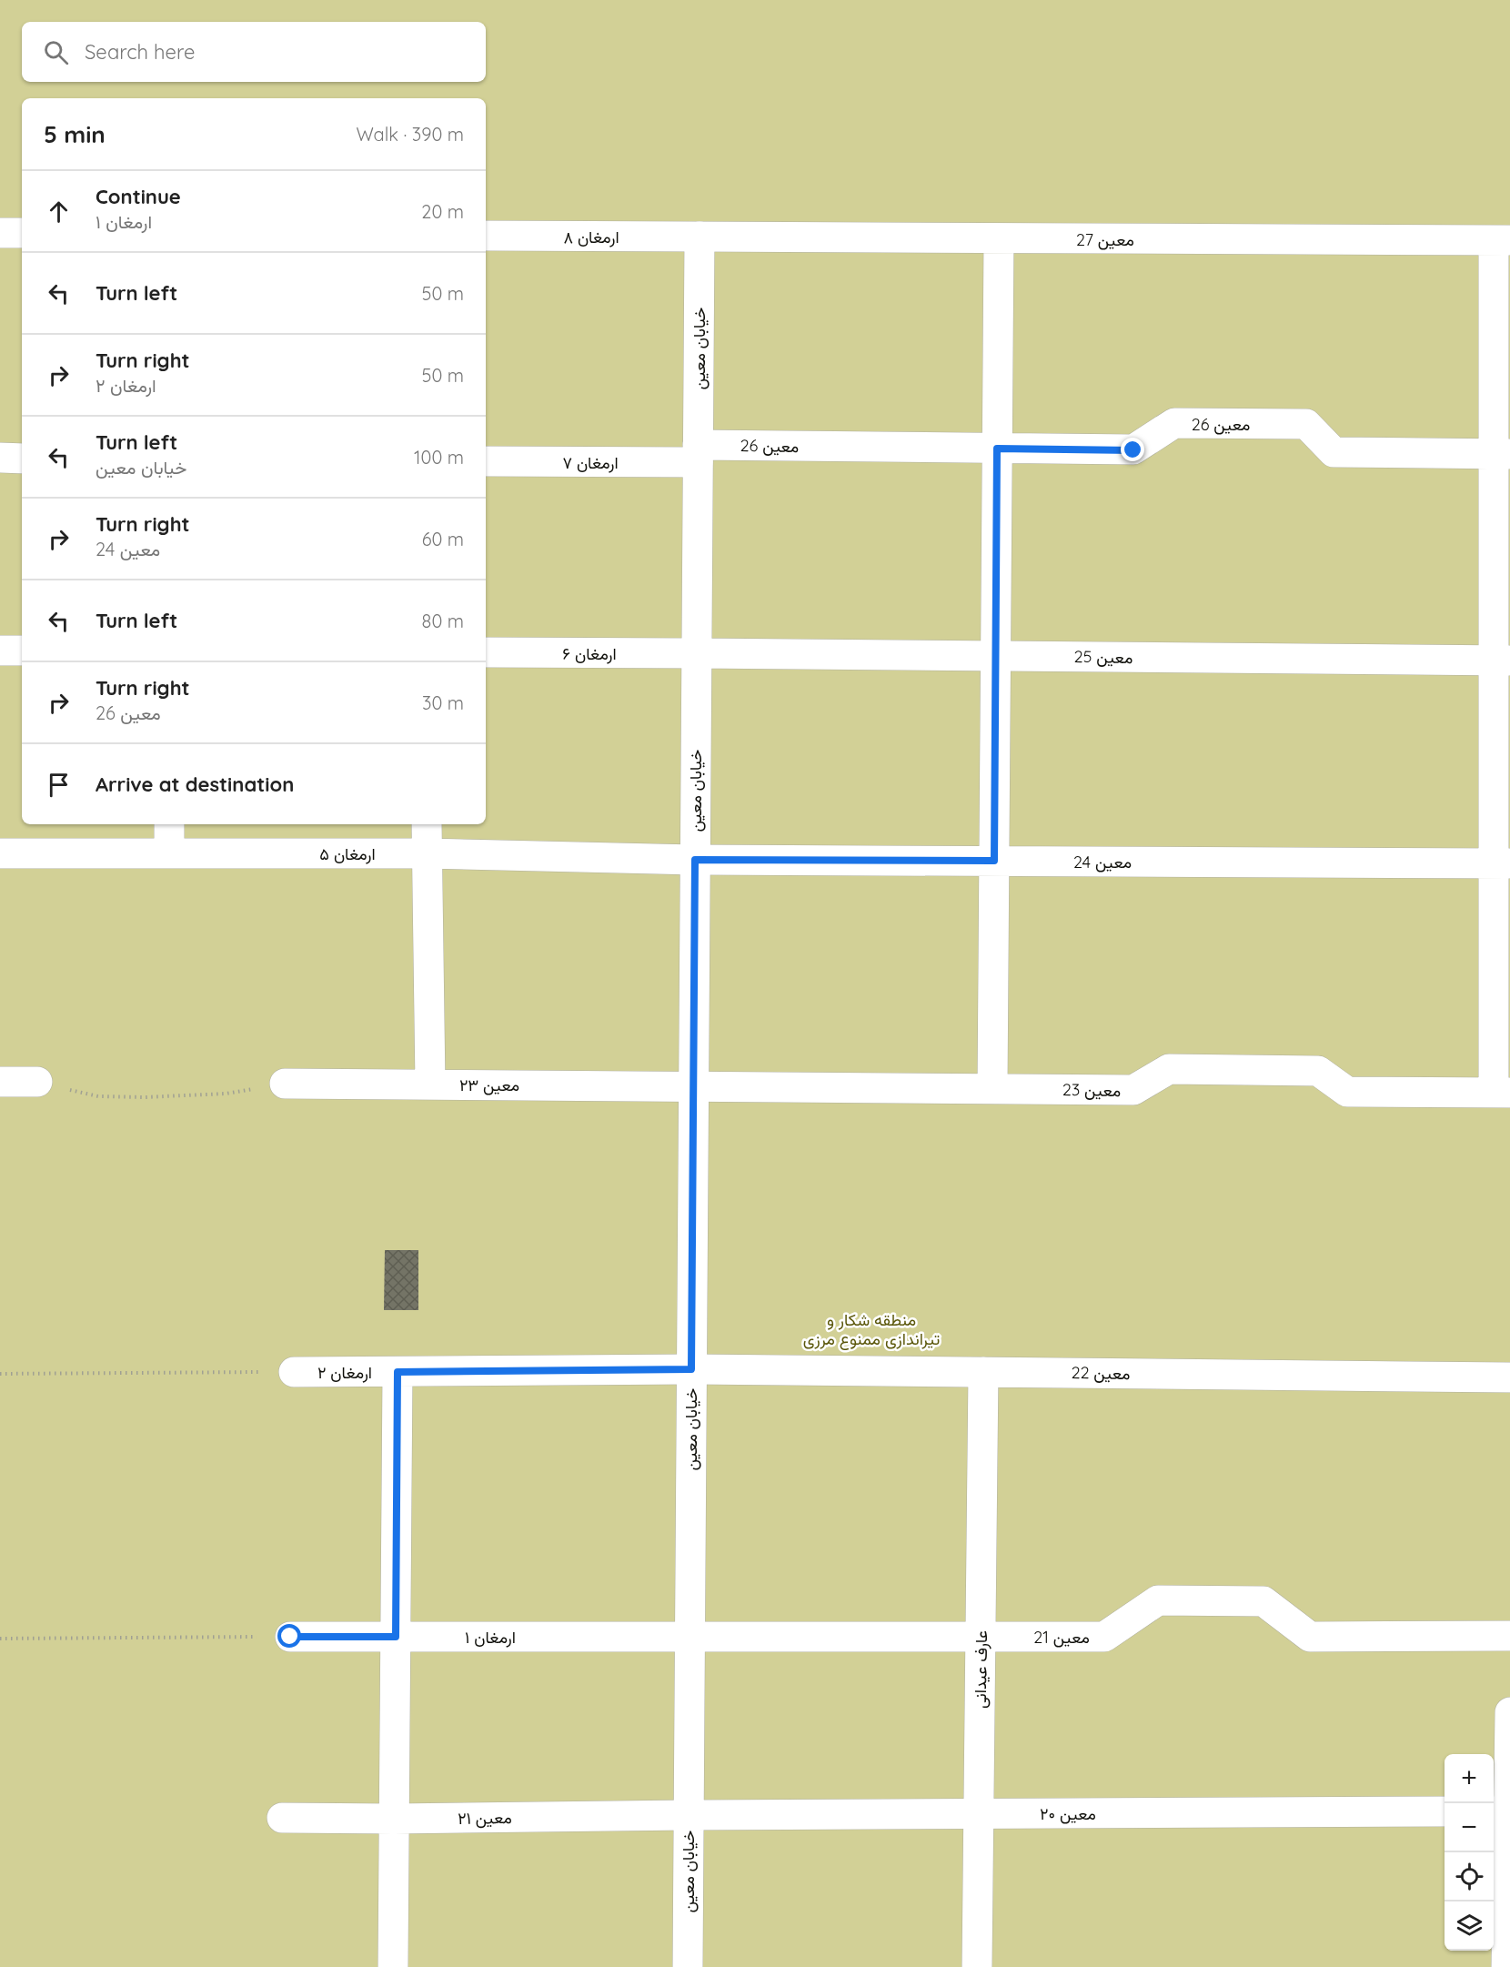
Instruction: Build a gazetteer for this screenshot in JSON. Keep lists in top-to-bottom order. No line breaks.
{"streets":{"street":["ارمغان ۸","معین 27","خیابان معین","معین 26","ارمغان ۷","ارمغان ۶","معین 25","ارمغان ۵","معین 24","معین ۲۳","معین 23","ارمغان ۲","معین 22","ارمغان ۱","معین 21","عارف عیدانی","معین ۲۰","معین ۲۱"]},"crossings":[["ارمغان ۸","معین 27"],["ارمغان ۸","خیابان معین"],["معین 27","خیابان معین"],["خیابان معین","معین 26"],["خیابان معین","ارمغان ۷"],["خیابان معین","ارمغان ۶"],["خیابان معین","معین 25"],["خیابان معین","ارمغان ۵"],["خیابان معین","معین 24"],["خیابان معین","معین ۲۳"],["خیابان معین","معین 23"],["خیابان معین","ارمغان ۲"],["خیابان معین","معین 22"],["خیابان معین","ارمغان ۱"],["خیابان معین","معین 21"],["خیابان معین","معین ۲۰"],["خیابان معین","معین ۲۱"],["معین 26","ارمغان ۷"],["ارمغان ۶","معین 25"],["ارمغان ۵","معین 24"],["معین ۲۳","معین 23"],["ارمغان ۲","معین 22"],["معین 22","عارف عیدانی"],["ارمغان ۱","معین 21"],["معین 21","عارف عیدانی"],["عارف عیدانی","معین ۲۰"],["معین ۲۰","معین ۲۱"]],"parks":["منطقه شکار و تیراندازی ممنوع مرزی"],"page":{"search":"Search here","heading":["5 min","Walk · 390 m"],"list":[["Continue","ارمغان ۱","20 m"],["Turn left","50 m"],["Turn right","ارمغان ۲","50 m"],["Turn left","خیابان معین","100 m"],["Turn right","معین 24","60 m"],["Turn left","80 m"],["Turn right","معین 26","30 m"],"Arrive at destination"],"map_buttons":["+","−"]}}
